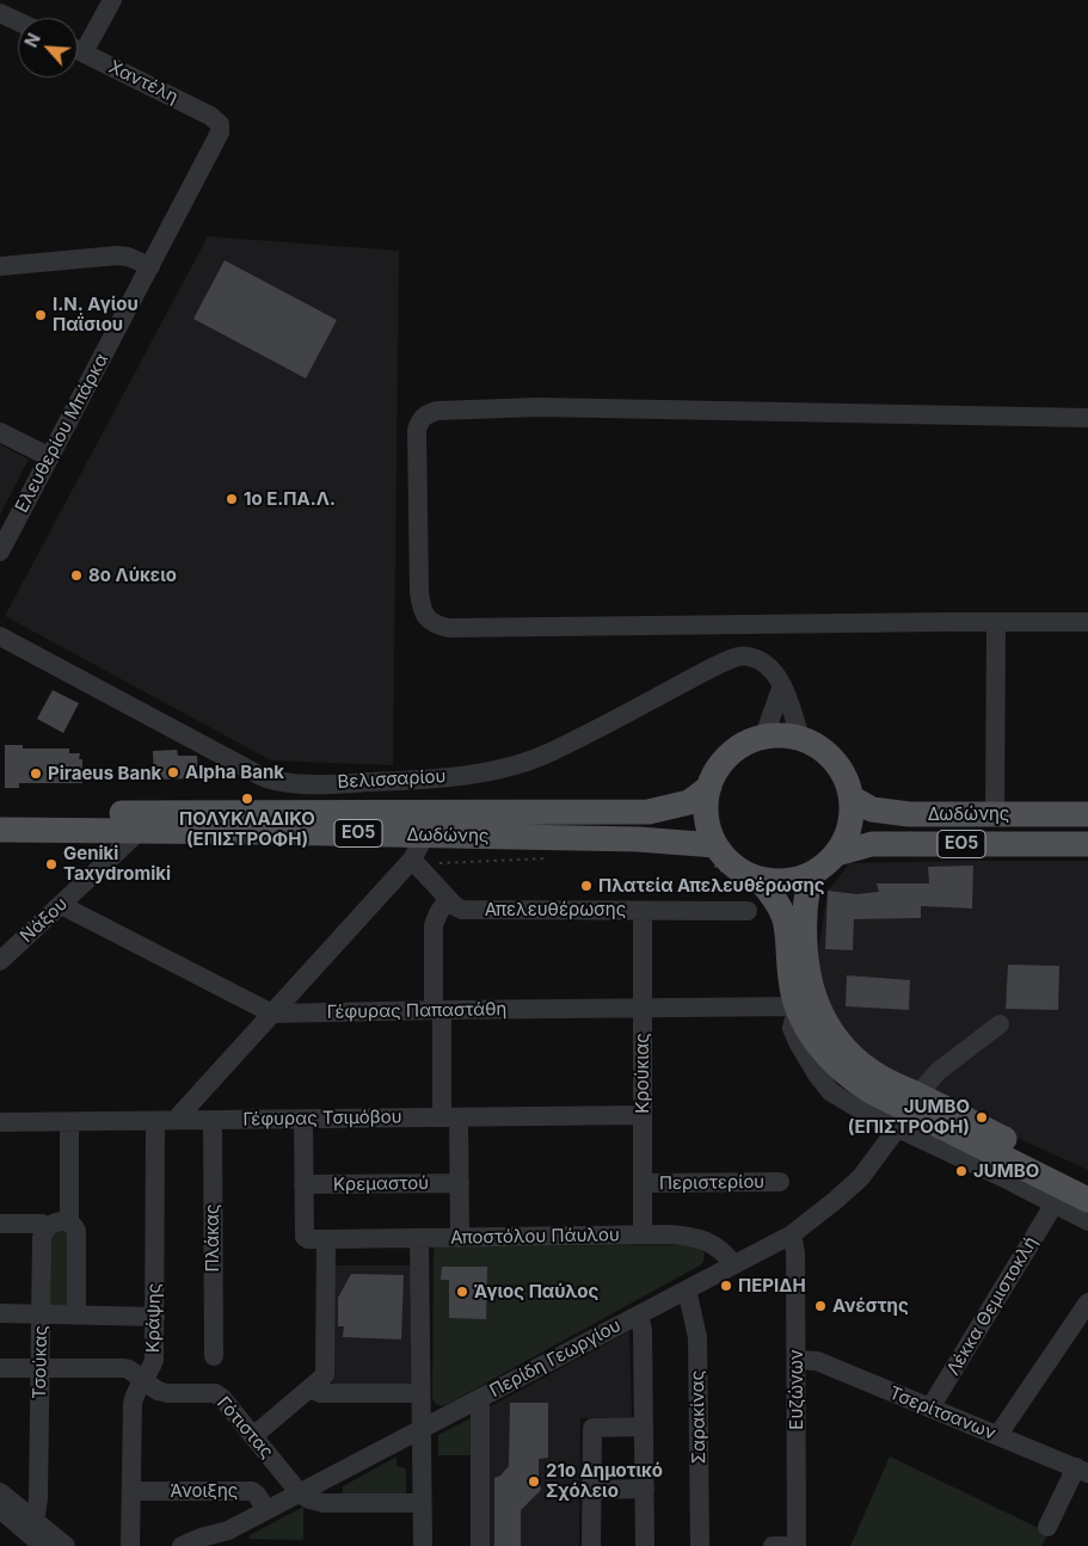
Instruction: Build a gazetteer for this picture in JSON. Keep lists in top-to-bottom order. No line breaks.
{"streets":{"main road":["Δωδώνης","ΕΟ5"],"street":["Χαντέλη","Ελευθερίου Μπάρκα","Βελισσαρίου","Απελευθέρωσης","Νάξου","Γέφυρας Παπαστάθη","Κρούκιας","Γέφυρας Τσιμόβου","Περιστερίου","Κρεμαστού","Αποστόλου Πάυλου","Πλάκας","Λέκκα Θεμιστοκλή","Κράψης","Περίδη Γεωργίου","Τσούκας","Ευζώνων","Τσερίτσανων","Σαρακίνας","Γότιστας","Άνοιξης"]},"crossings":[["Χαντέλη","Ελευθερίου Μπάρκα"],["Βελισσαρίου","Δωδώνης"],["Δωδώνης","Νάξου"],["Απελευθέρωσης","Κρούκιας"],["Νάξου","Γέφυρας Παπαστάθη"],["Γέφυρας Παπαστάθη","Κρούκιας"],["Κρούκιας","Γέφυρας Τσιμόβου"],["Κρούκιας","Περιστερίου"],["Κρούκιας","Αποστόλου Πάυλου"],["Γέφυρας Τσιμόβου","Πλάκας"],["Γέφυρας Τσιμόβου","Κράψης"],["Γέφυρας Τσιμόβου","Τσούκας"],["Αποστόλου Πάυλου","Περίδη Γεωργίου"],["Λέκκα Θεμιστοκλή","Τσερίτσανων"],["Κράψης","Γότιστας"],["Κράψης","Άνοιξης"],["Περίδη Γεωργίου","Ευζώνων"],["Περίδη Γεωργίου","Σαρακίνας"],["Περίδη Γεωργίου","Γότιστας"],["Περίδη Γεωργίου","Άνοιξης"],["Ευζώνων","Τσερίτσανων"]],"places":["Ι.Ν. Αγίου Παΐσιου","1ο Ε.ΠΑ.Λ.","8ο Λύκειο","Alpha Bank","Piraeus Bank","ΠΟΛΥΚΛΑΔΙΚΟ (ΕΠΙΣΤΡΟΦΗ)","Geniki Taxydromiki","Πλατεία Απελευθέρωσης","JUMBO (ΕΠΙΣΤΡΟΦΗ)","JUMBO","ΠΕΡΙΔΗ","Άγιος Παύλος","Ανέστης","21ο Δημοτικό Σχόλειο"],"north":"top left"}
